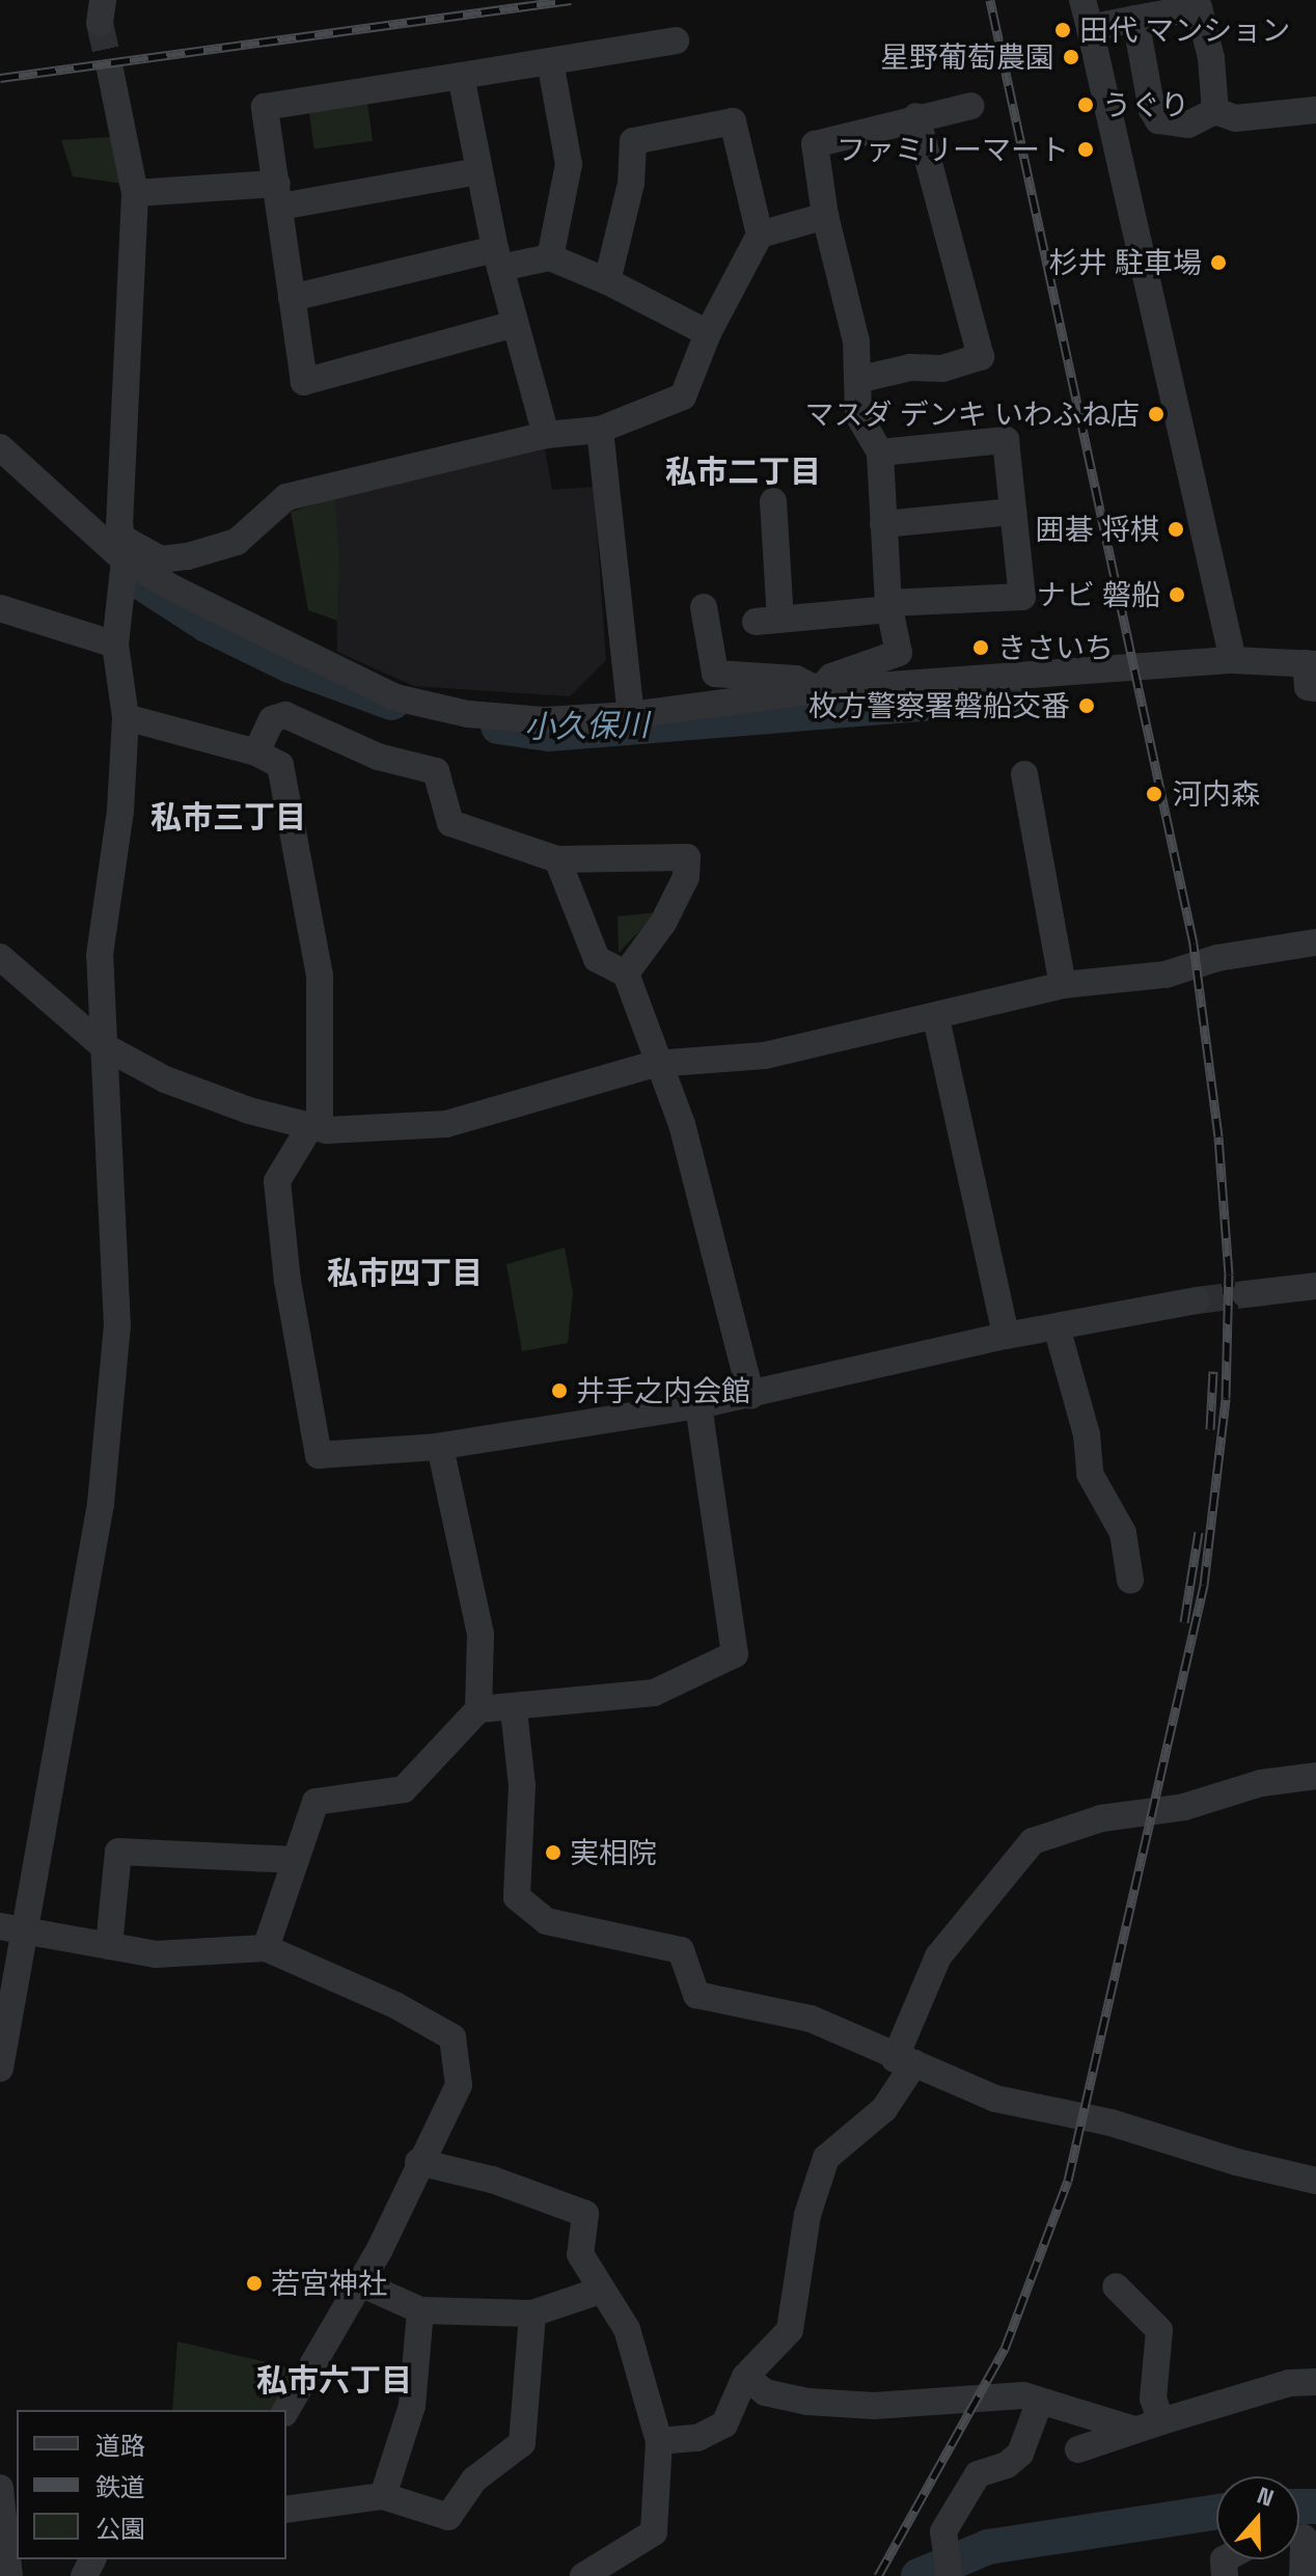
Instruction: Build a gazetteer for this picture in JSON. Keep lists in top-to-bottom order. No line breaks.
{"districts":["私市二丁目","私市三丁目","私市四丁目","私市六丁目"],"water":["小久保川"],"places":["田代 マンション","星野葡萄農園","うぐり","ファミリーマート","杉井 駐車場","マスダ デンキ いわふね店","囲碁 将棋","ナビ 磐船","きさいち","枚方警察署磐船交番","河内森","井手之内会館","実相院","若宮神社"],"legend":["道路","鉄道","公園"],"north":"top"}
